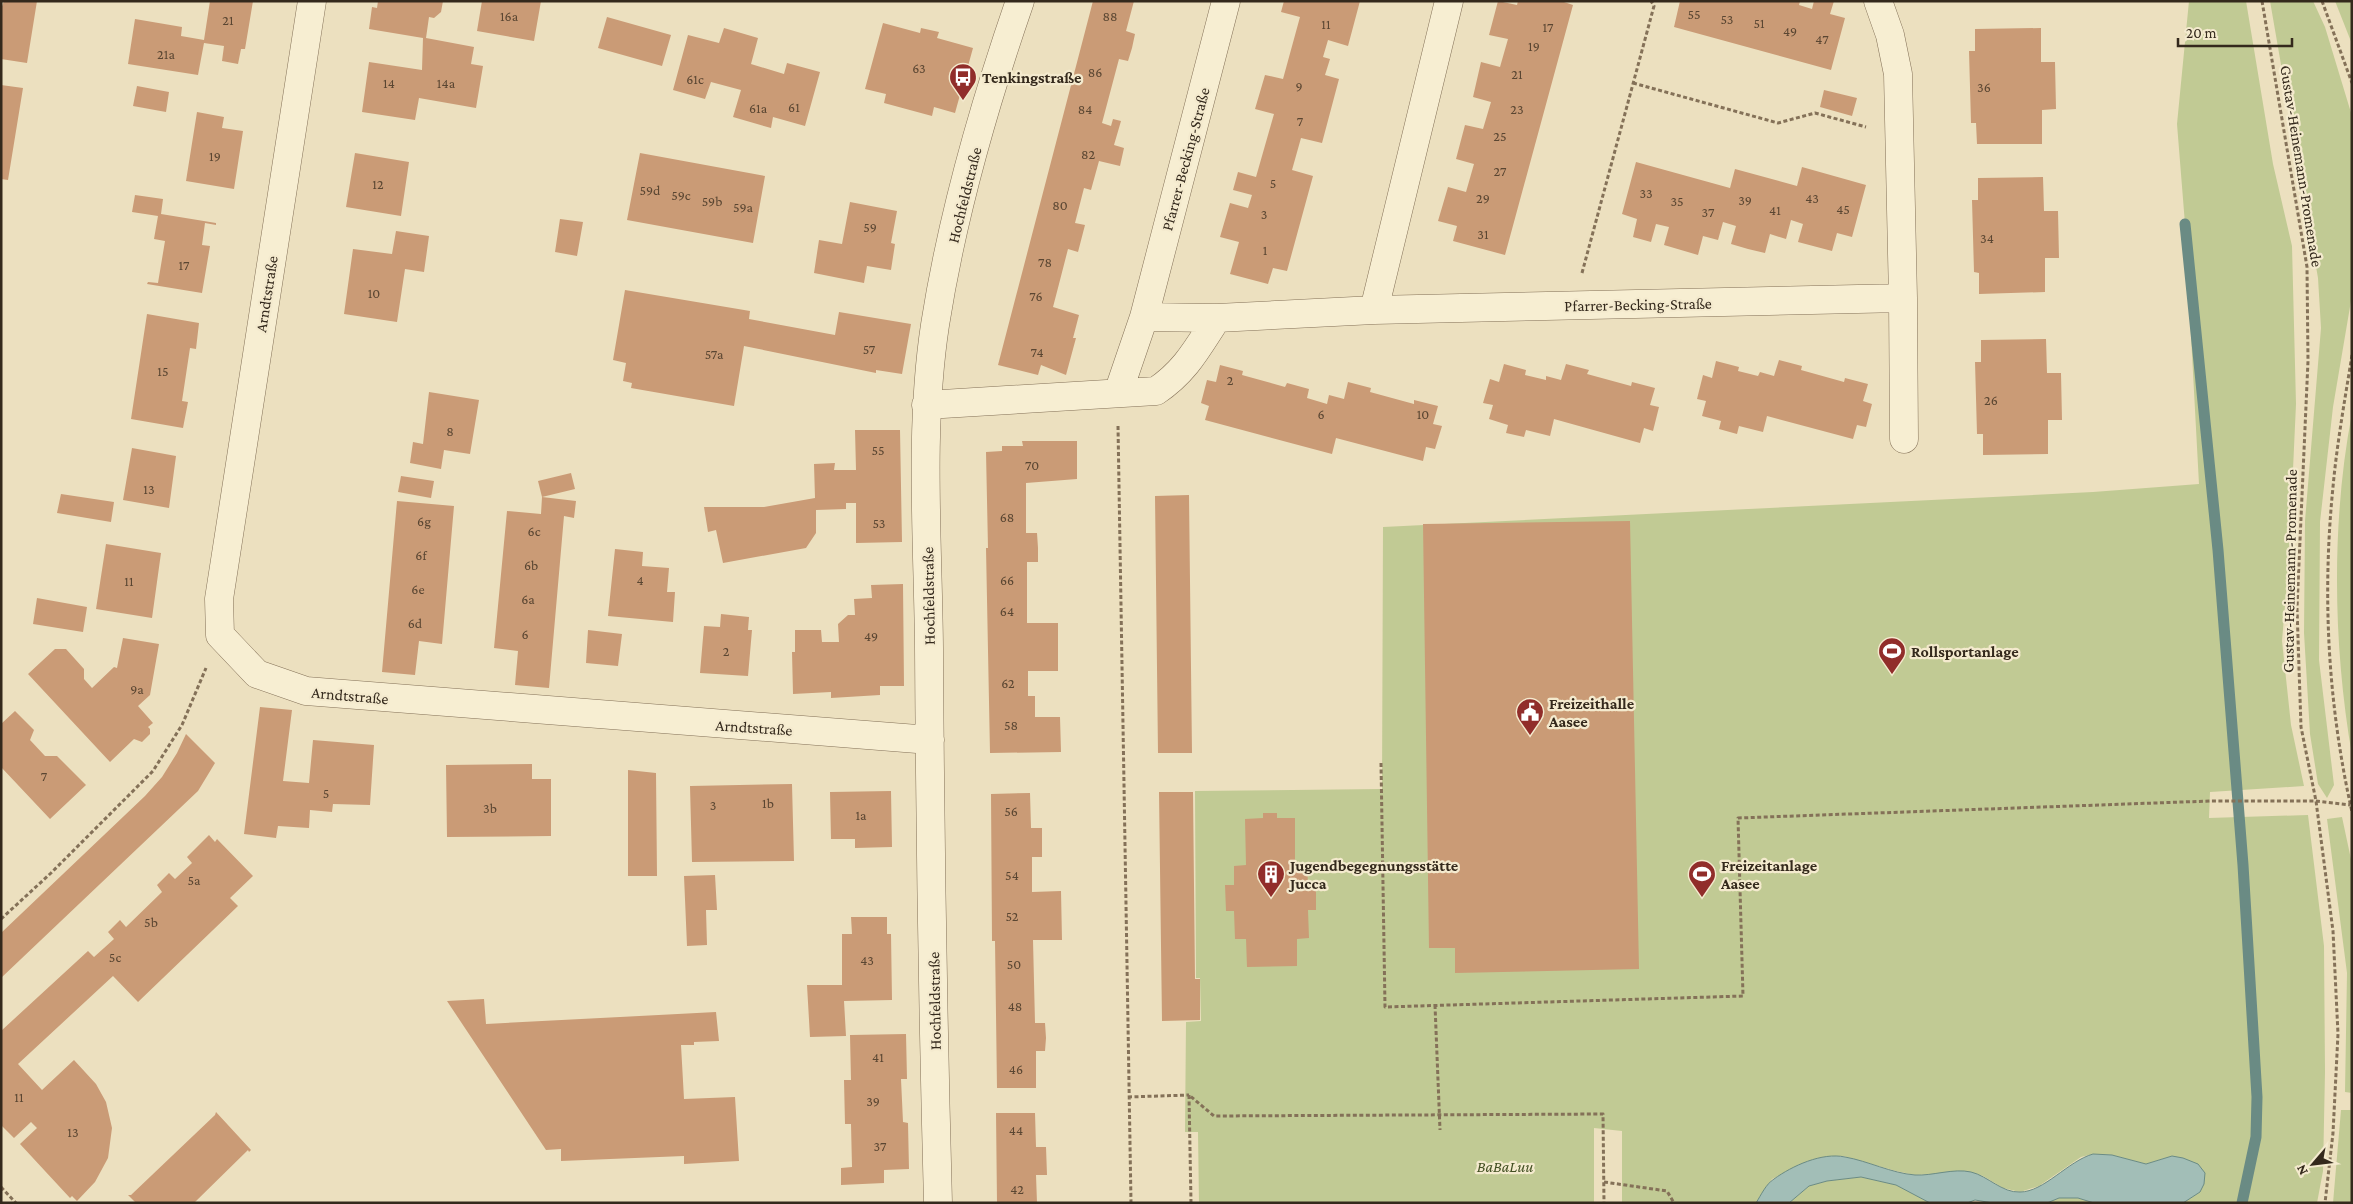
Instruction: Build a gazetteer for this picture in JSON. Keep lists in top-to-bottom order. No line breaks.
{"streets":{"street":["Pfarrer-Becking-Straße","Hochfeldstraße","Arndtstraße"],"path":["Gustav-Heinemann-Promenade"]},"crossings":[["Hochfeldstraße","Arndtstraße"]],"parks":["BaBaLuu"],"places":{"bus stop":["Tenkingstraße"],"sports":["Rollsportanlage","Freizeitanlage Aasee"],"public building":["Freizeithalle Aasee"],"building":["Jugendbegegnungsstätte Jucca"]},"house_numbers":["55","16a","88","53","21","51","11","17","49","47","19","21a","63","86","21","61c","14","14a","9","36","61","61a","84","23","7","25","82","19","27","5","12","59d","33","59c","29","43","39","59b","35","80","59a","45","41","37","3","59","31","34","1","78","17","10","76","57","74","57a","15","2","26","6","10","8","55","70","13","68","6g","53","6c","6f","6b","4","66","11","6e","6a","64","6d","6","49","2","62","9a","58","7","5","1b","3","3b","56","1a","54","5a","52","5b","5c","43","50","48","41","46","11","39","44","13","37","42"],"scale_bar":"20 m","north":"bottom left"}
